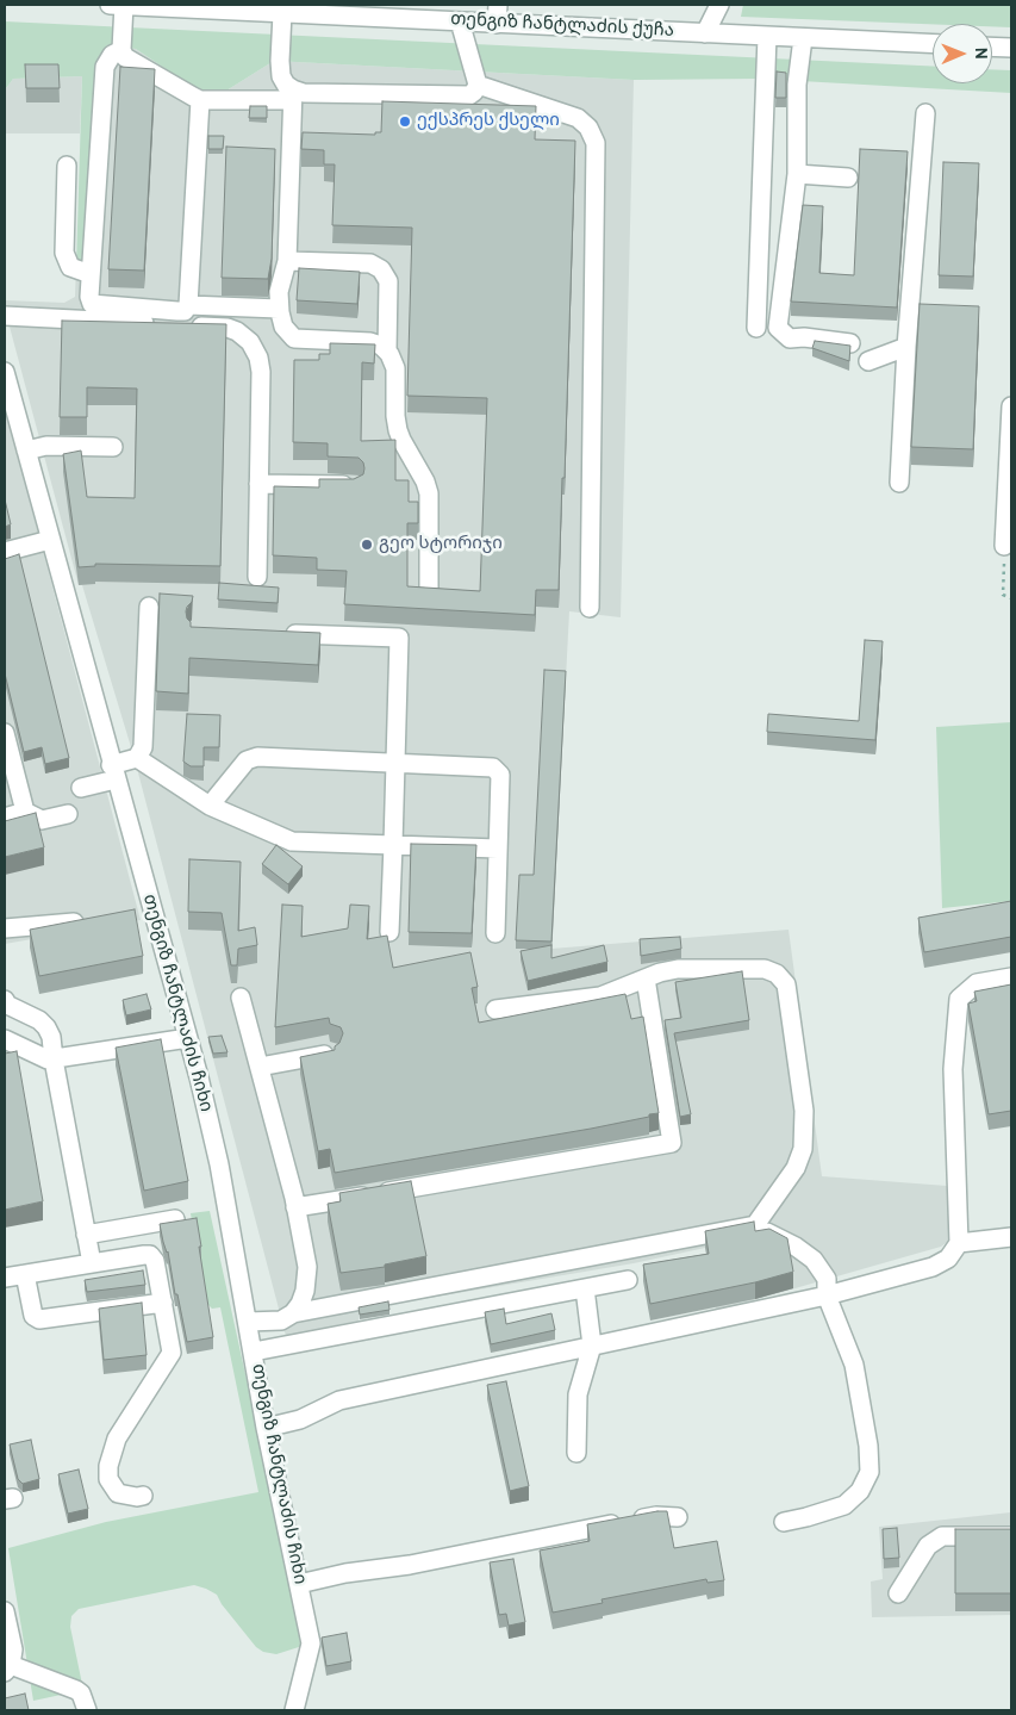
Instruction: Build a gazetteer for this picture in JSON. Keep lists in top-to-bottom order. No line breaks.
{"streets":{"street":["თენგიზ ჩანტლაძის ქუჩა","თენგიზ ჩანტლაძის ჩიხი"]},"places":["ექსპრეს ქსელი","გეო სტორიჯი"],"north":"right"}
